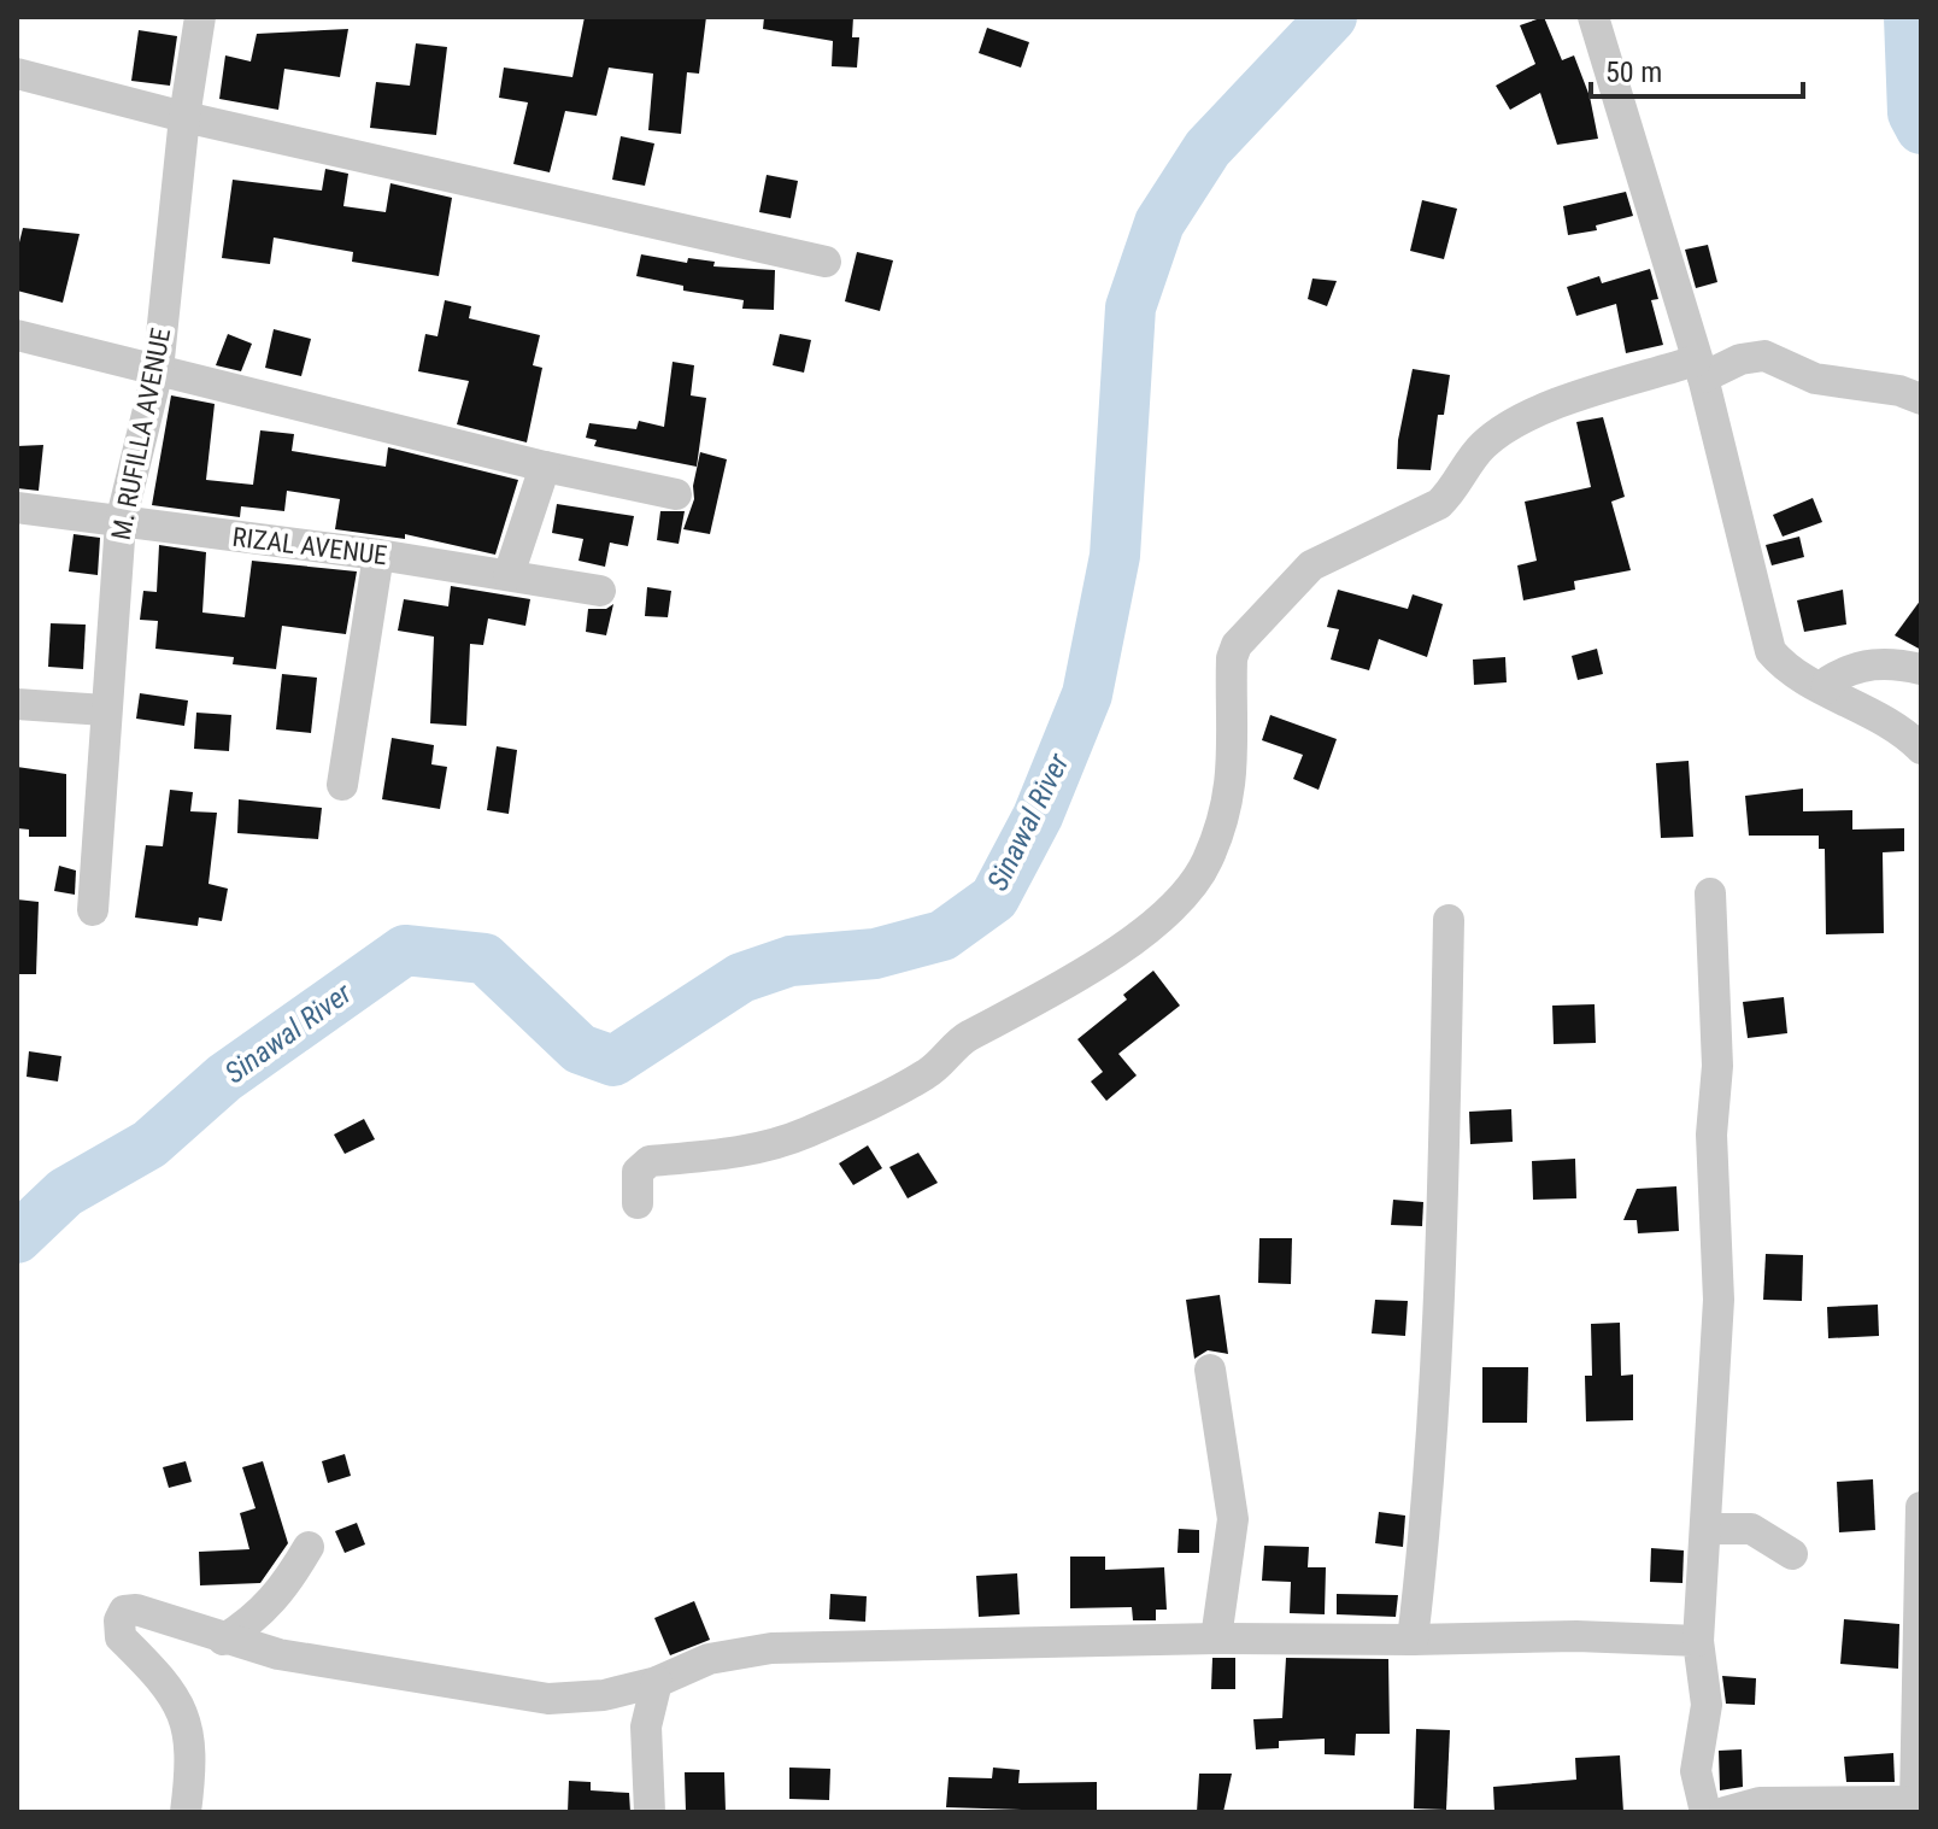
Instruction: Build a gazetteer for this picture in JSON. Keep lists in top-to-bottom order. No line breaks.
{"streets":{"street":["M. RUFILLA AVENUE","RIZAL AVENUE"]},"crossings":[["M. RUFILLA AVENUE","RIZAL AVENUE"]],"water":["Sinawal River"],"scale_bar":"50 m"}
